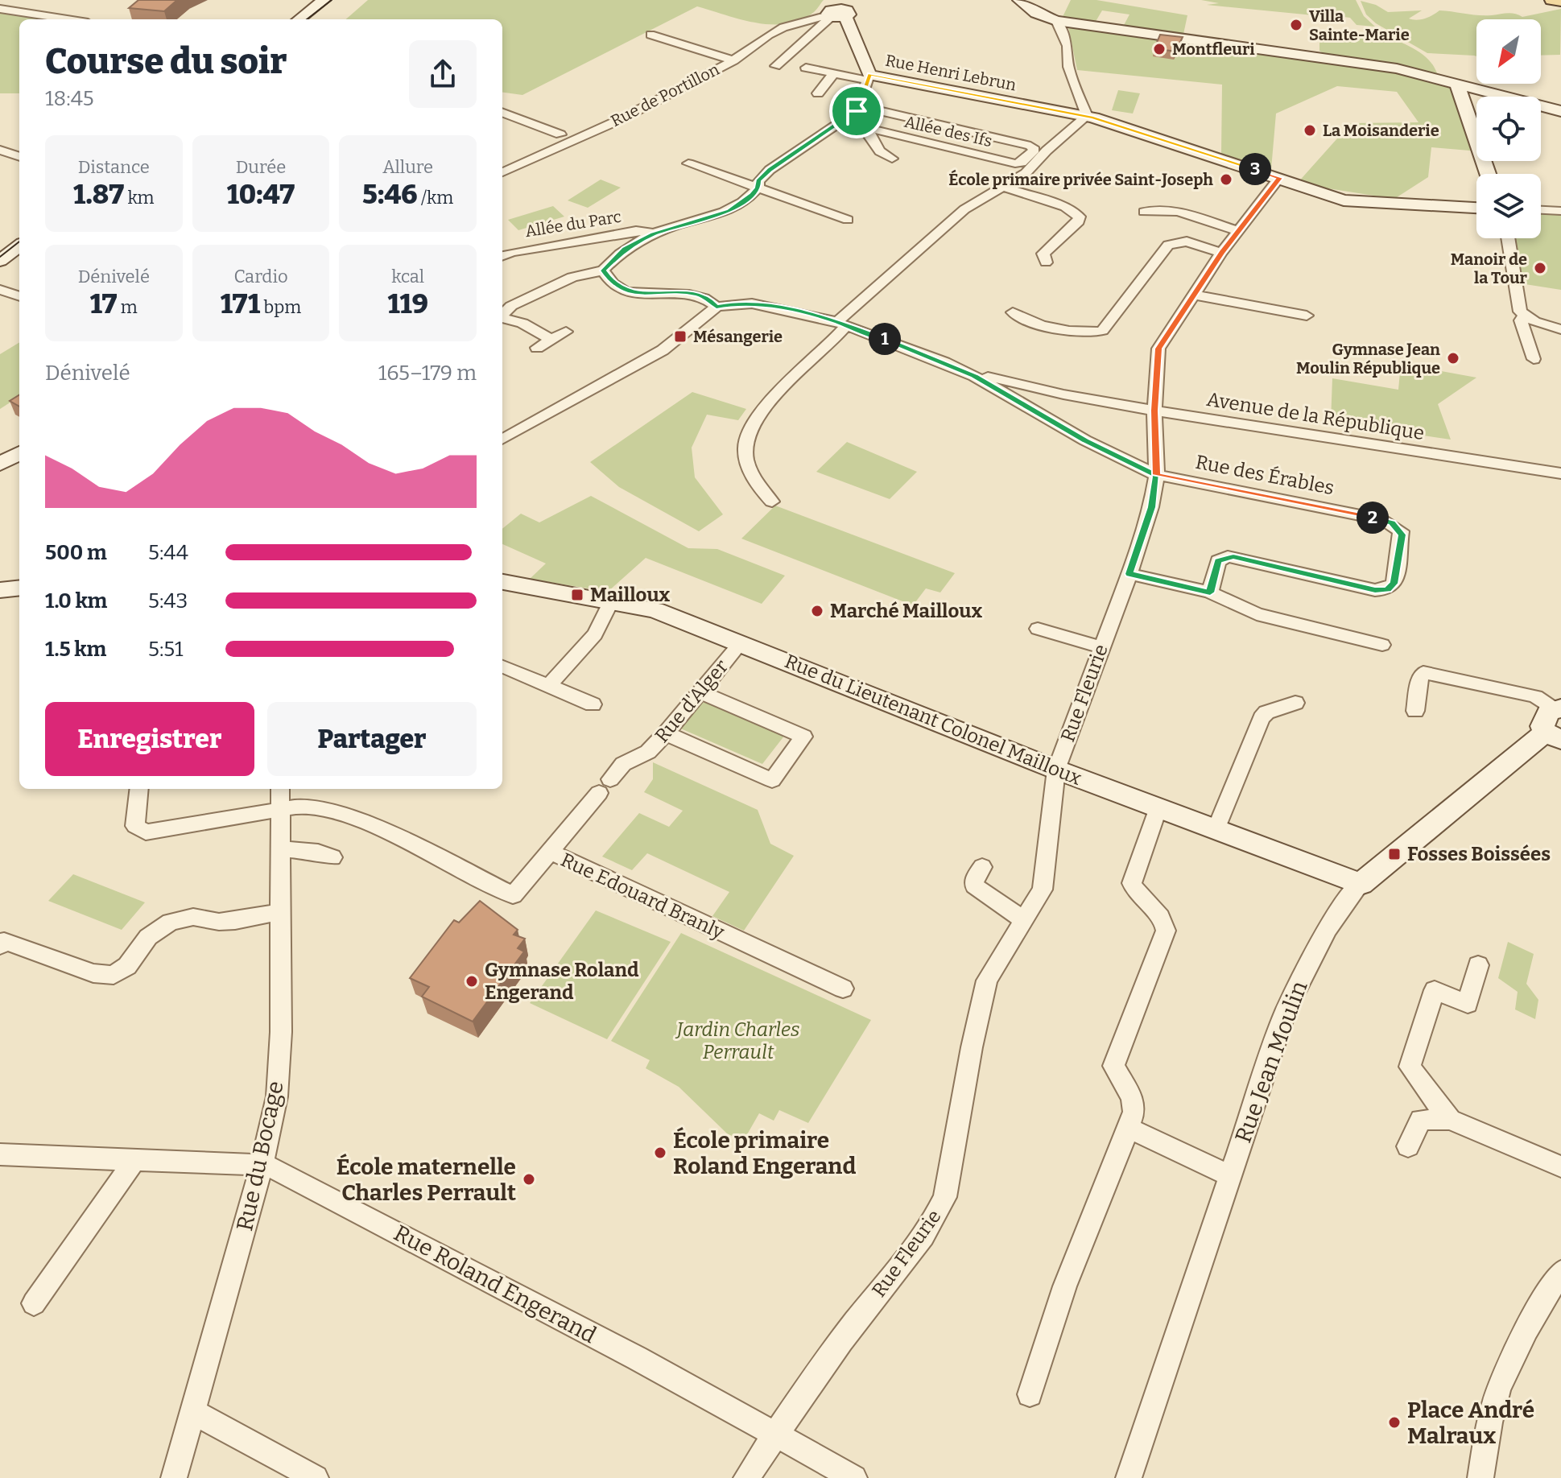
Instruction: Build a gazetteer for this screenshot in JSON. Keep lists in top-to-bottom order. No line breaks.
{"streets":{"street":["Rue Henri Lebrun","Rue de Portillon","Allée des Ifs","Allée du Parc","Avenue de la République","Rue des Érables","Rue Fleurie","Rue d'Alger","Rue du Lieutenant Colonel Mailloux","Rue Edouard Branly","Rue Jean Moulin","Rue du Bocage","Rue Roland Engerand"]},"crossings":[["Rue Henri Lebrun","Rue de Portillon"],["Rue Henri Lebrun","Rue Fleurie"],["Avenue de la République","Rue Fleurie"],["Rue des Érables","Rue Fleurie"],["Rue Fleurie","Rue du Lieutenant Colonel Mailloux"],["Rue Fleurie","Rue Roland Engerand"],["Rue d'Alger","Rue du Lieutenant Colonel Mailloux"],["Rue d'Alger","Rue Edouard Branly"],["Rue du Lieutenant Colonel Mailloux","Rue Jean Moulin"],["Rue Edouard Branly","Rue du Bocage"],["Rue du Bocage","Rue Roland Engerand"]],"parks":["Jardin Charles Perrault"],"places":{"other":["Villa Sainte-Marie","Montfleuri","La Moisanderie","École primaire privée Saint-Joseph","Manoir de la Tour","Gymnase Jean Moulin République","Marché Mailloux","Gymnase Roland Engerand","École primaire Roland Engerand","École maternelle Charles Perrault","Place André Malraux"],"transit":["Mésangerie","Mailloux","Fosses Boissées"]},"north":"bottom left","page":{"heading":["Course du soir","18:45"],"stats":[["Distance","1.87 km"],["Durée","10:47"],["Allure","5:46 /km"],["Dénivelé","17 m"],["Cardio","171 bpm"],["kcal","119"]],"pins":["3","1","2"],"chart":["Dénivelé","165–179 m"],"list":[{"name":"500 m","note":"5:44"},{"name":"1.0 km","note":"5:43"},{"name":"1.5 km","note":"5:51"}],"buttons":["Enregistrer","Partager"]}}
